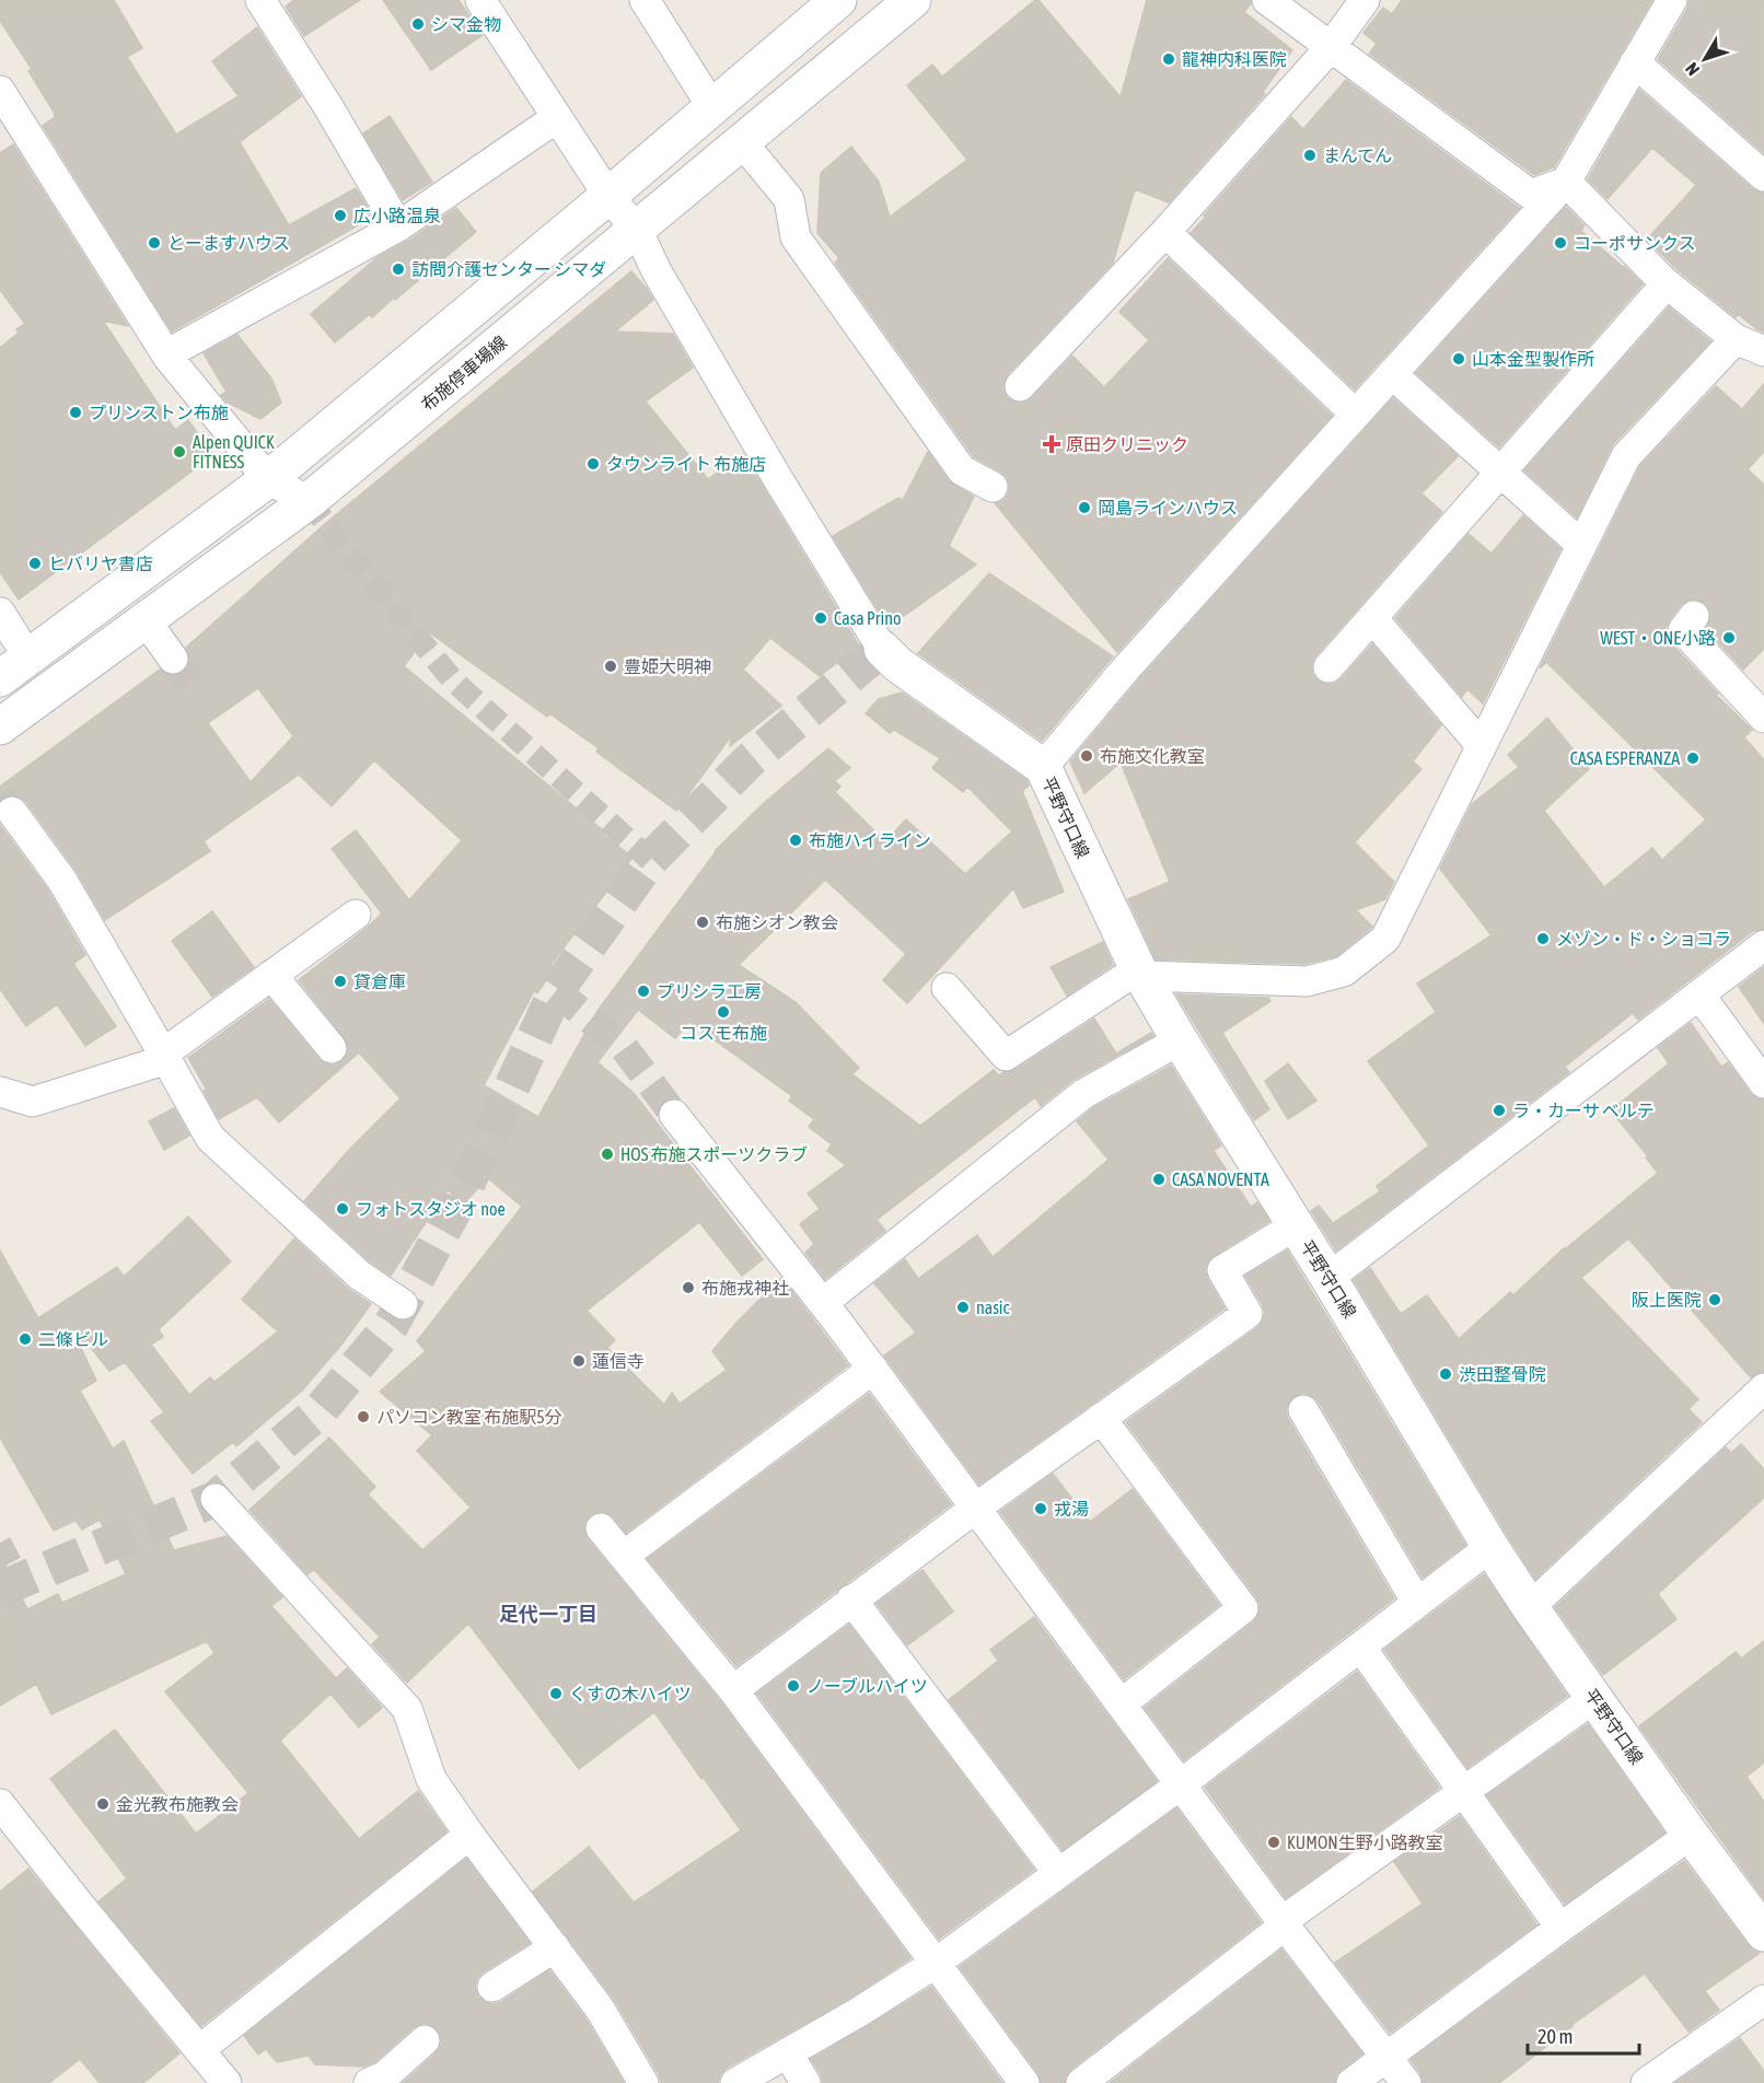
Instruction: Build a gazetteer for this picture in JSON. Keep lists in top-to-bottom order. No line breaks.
{"streets":{"main road":["布施停車場線","平野守口線"]},"districts":["足代一丁目"],"places":{"other":["シマ金物","龍神内科医院","まんてん","広小路温泉","とーますハウス","コーポサンクス","訪問介護センター シマダ","山本金型製作所","プリンストン布施","Alpen QUICK FITNESS","タウンライト 布施店","岡島ラインハウス","ヒバリヤ書店","Casa Prino","WEST・ONE小路","豊姫大明神","布施文化教室","CASA ESPERANZA","布施ハイライン","布施シオン教会","メゾン・ド・ショコラ","貸倉庫","プリシラ工房","コスモ布施","ラ・カーサ ベルテ","HOS 布施スポーツクラブ","CASA NOVENTA","フォトスタジオ noe","布施戎神社","阪上医院","nasic","二條ビル","蓮信寺","渋田整骨院","パソコン教室 布施駅5分","戎湯","ノーブルハイツ","くすの木ハイツ","金光教布施教会","KUMON生野小路教室"],"health":["原田クリニック"]},"scale_bar":"20 m","north":"bottom left"}
